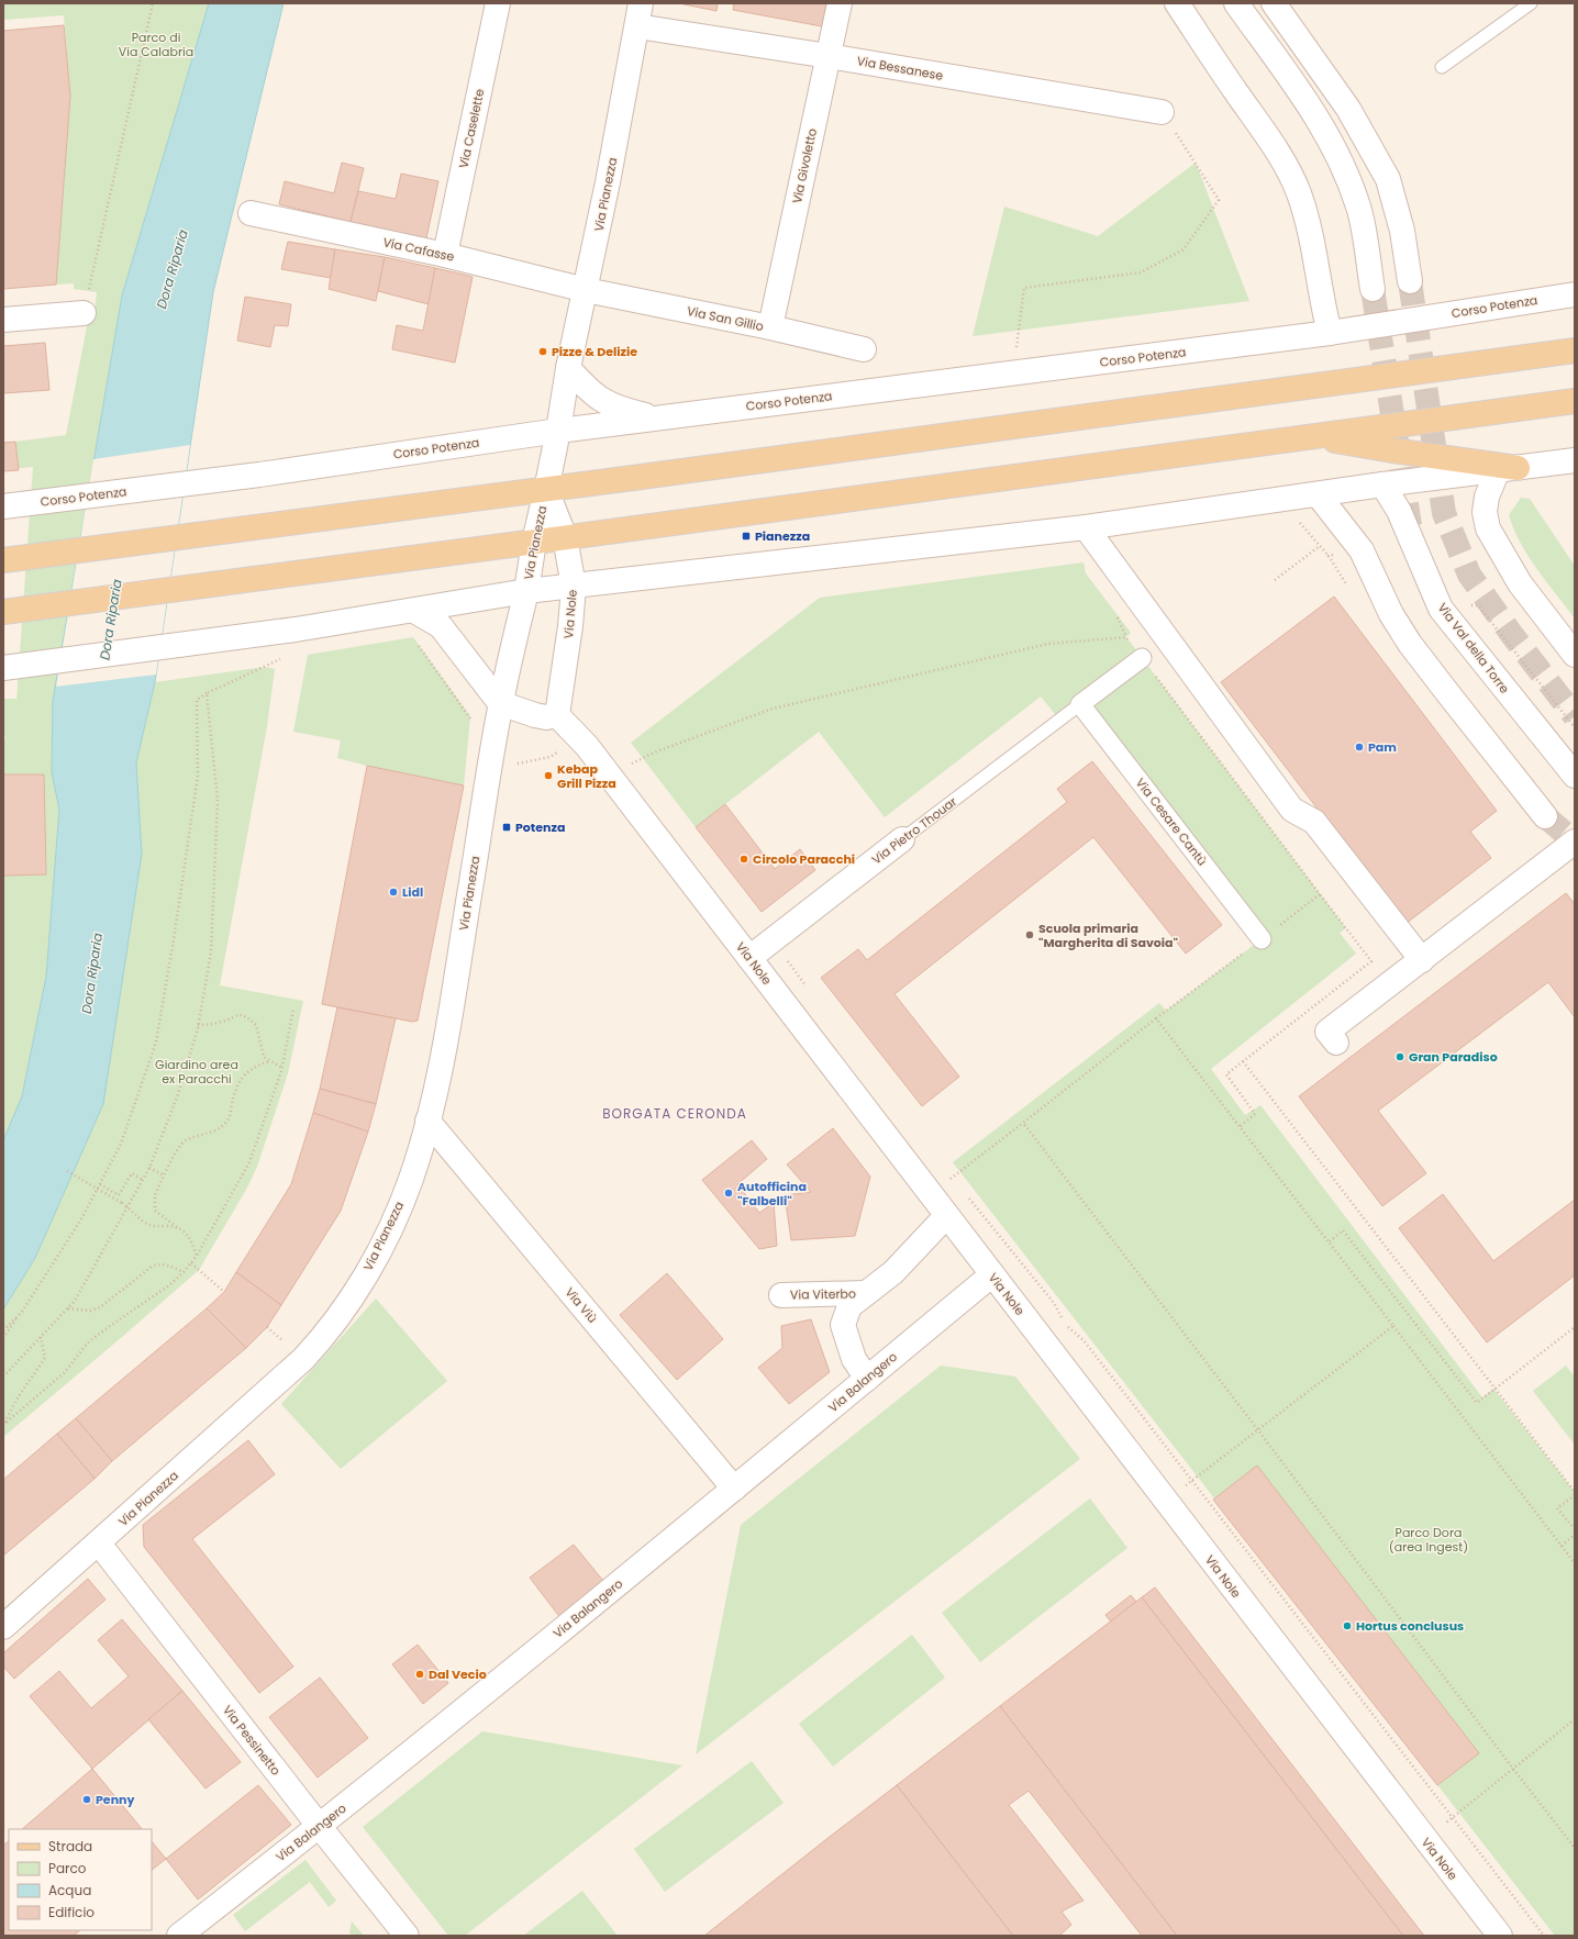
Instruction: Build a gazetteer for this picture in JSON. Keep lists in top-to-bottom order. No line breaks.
{"streets":{"street":["Via Bessanese","Via Caselette","Via Givoletto","Via Pianezza","Via Cafasse","Corso Potenza","Via San Gillio","Via Nole","Via Val della Torre","Via Cesare Cantù","Via Pietro Thouar","Via Viterbo","Via Viù","Via Balangero","Via Pessinetto"]},"crossings":[["Via Bessanese","Via Givoletto"],["Via Bessanese","Via Pianezza"],["Via Caselette","Via Cafasse"],["Via Givoletto","Via San Gillio"],["Via Pianezza","Via Cafasse"],["Via Pianezza","Corso Potenza"],["Via Pianezza","Via San Gillio"],["Via Pianezza","Via Nole"],["Via Pianezza","Via Viù"],["Via Pianezza","Via Pessinetto"],["Via Cafasse","Via San Gillio"],["Via Nole","Via Pietro Thouar"],["Via Nole","Via Balangero"],["Via Cesare Cantù","Via Pietro Thouar"],["Via Viù","Via Balangero"],["Via Balangero","Via Pessinetto"]],"districts":["BORGATA CERONDA"],"water":["Dora Riparia"],"parks":["Parco di Via Calabria","Giardino area ex Paracchi","Parco Dora (area Ingest)"],"places":{"other":["Pizze & Delizie","Pam","Kebap Grill Pizza","Circolo Paracchi","Lidl","Scuola primaria \"Margherita di Savoia\"","Gran Paradiso","Autofficina \"Falbelli\"","Hortus conclusus","Dal Vecio","Penny"],"transit":["Pianezza","Potenza"]},"legend":["Strada","Parco","Acqua","Edificio"]}
